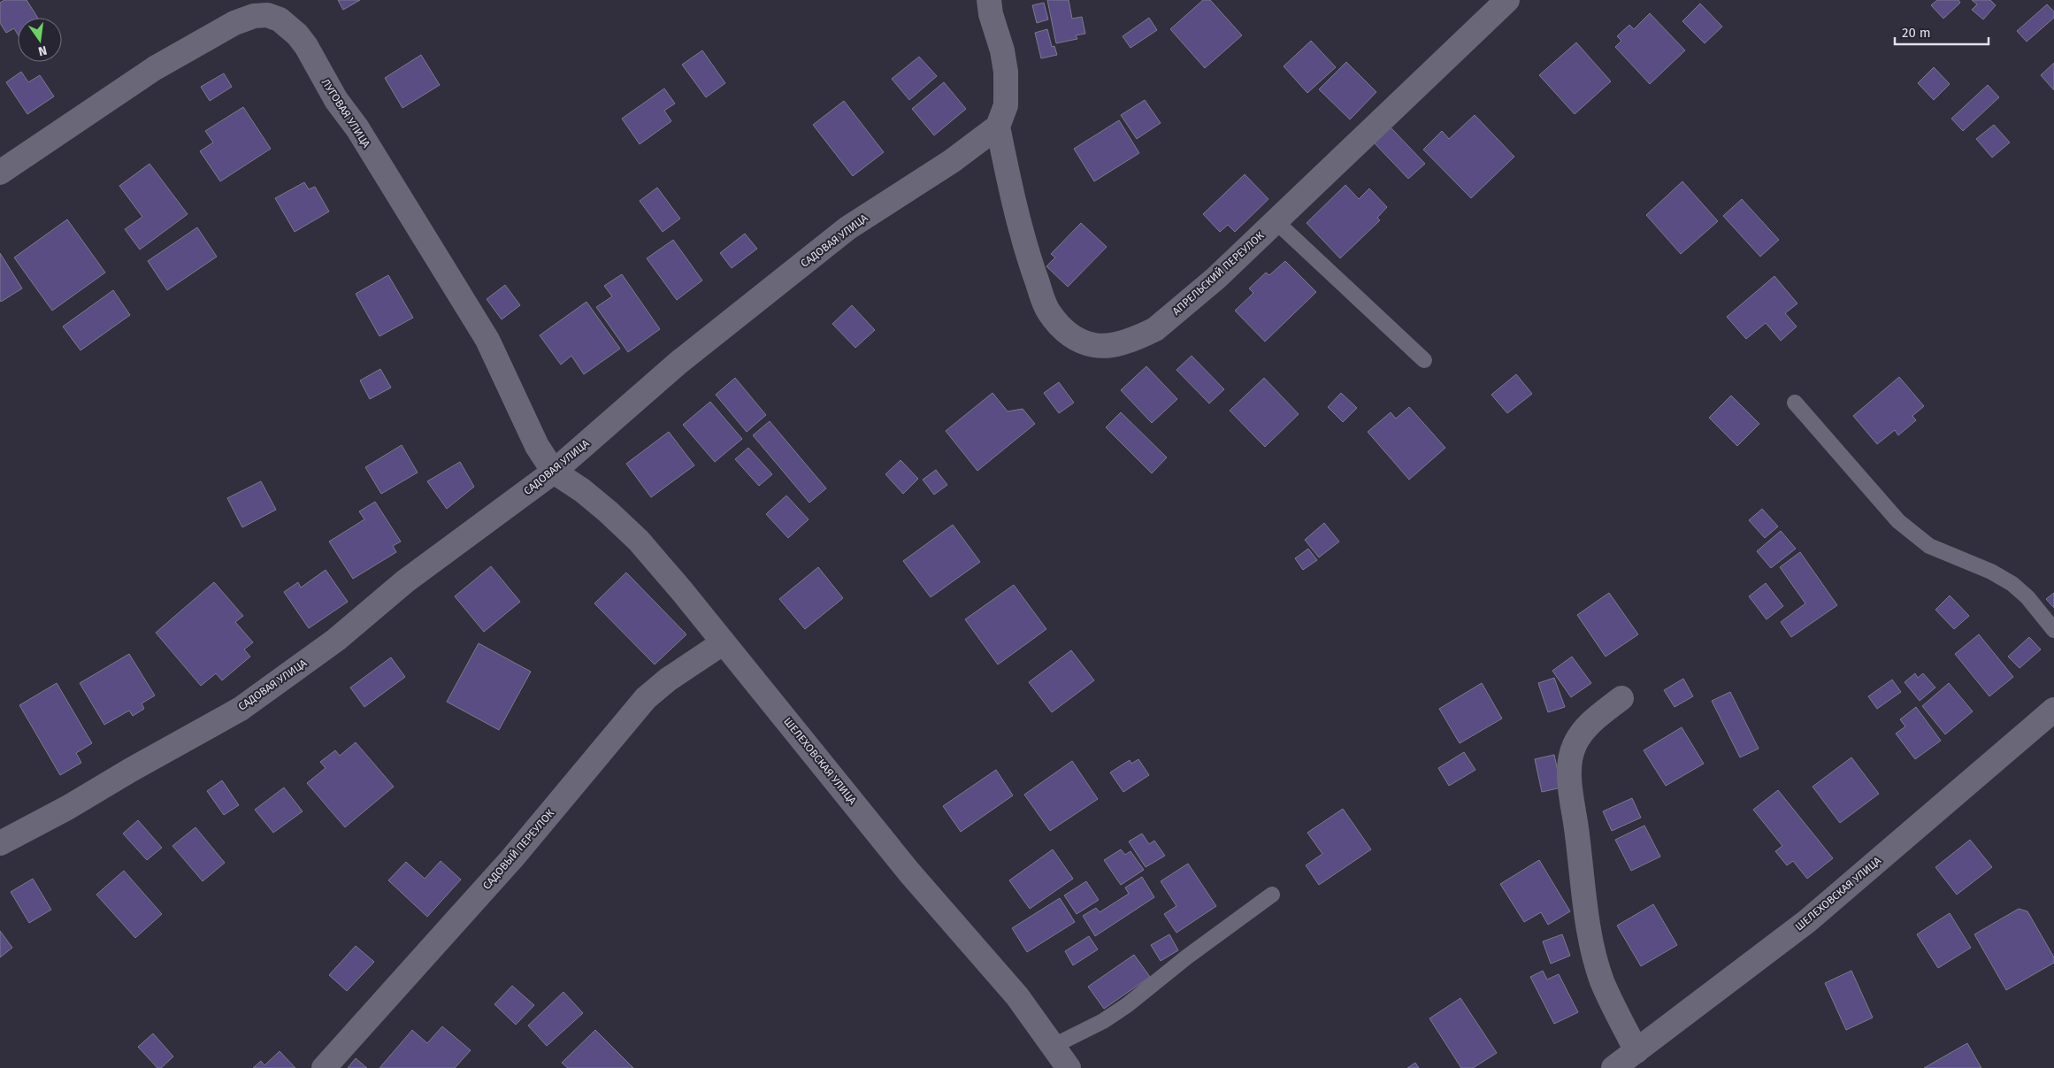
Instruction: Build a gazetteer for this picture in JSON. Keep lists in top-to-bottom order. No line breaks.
{"streets":{"street":["ЛУГОВАЯ УЛИЦА","САДОВАЯ УЛИЦА","АПРЕЛЬСКИЙ ПЕРЕУЛОК","ШЕЛЕХОВСКАЯ УЛИЦА","САДОВЫЙ ПЕРЕУЛОК"]},"crossings":[["ЛУГОВАЯ УЛИЦА","САДОВАЯ УЛИЦА"],["ЛУГОВАЯ УЛИЦА","ШЕЛЕХОВСКАЯ УЛИЦА"],["САДОВАЯ УЛИЦА","АПРЕЛЬСКИЙ ПЕРЕУЛОК"],["САДОВАЯ УЛИЦА","ШЕЛЕХОВСКАЯ УЛИЦА"],["ШЕЛЕХОВСКАЯ УЛИЦА","САДОВЫЙ ПЕРЕУЛОК"]],"scale_bar":"20 m","north":"bottom"}
